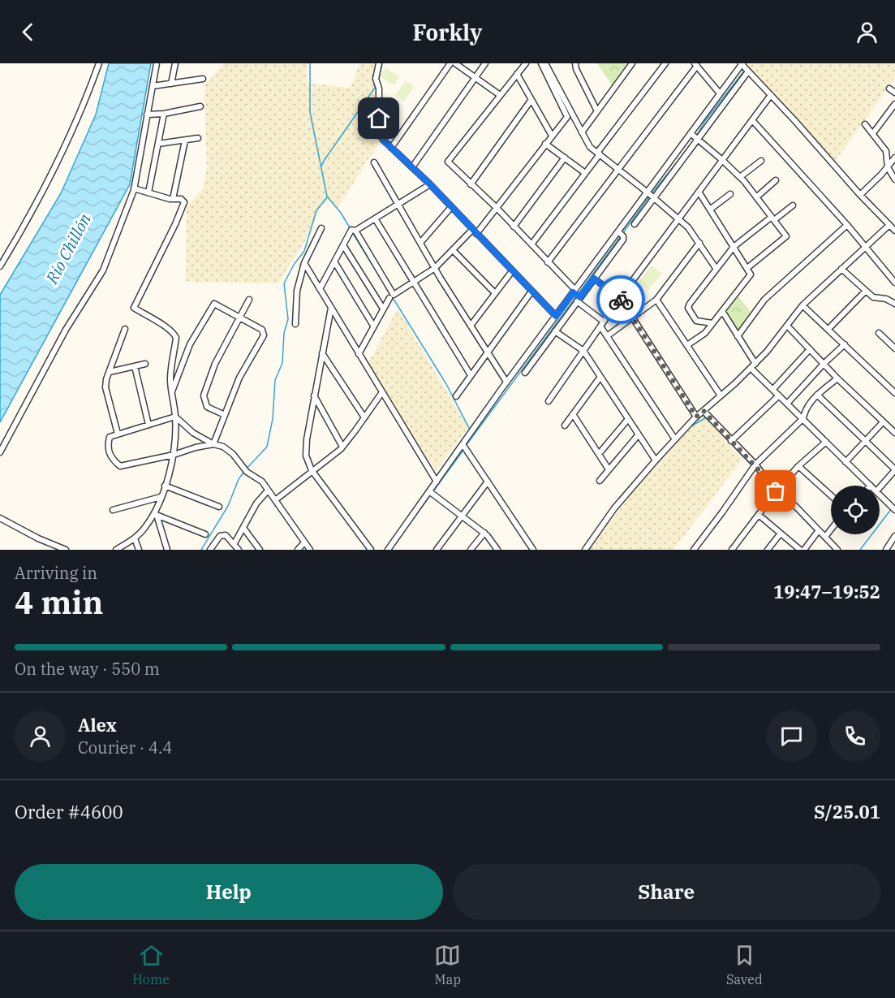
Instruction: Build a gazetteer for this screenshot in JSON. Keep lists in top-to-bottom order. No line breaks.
{"water":["Río Chillón"],"page":{"header":"Forkly","heading":["4 min","Arriving in","19:47–19:52"],"panel":["Alex","Courier · 4.4","Order #4600","S/25.01"],"bar":"On the way · 550 m","buttons":["Help","Share"],"tabs":["Home","Map","Saved"]}}
